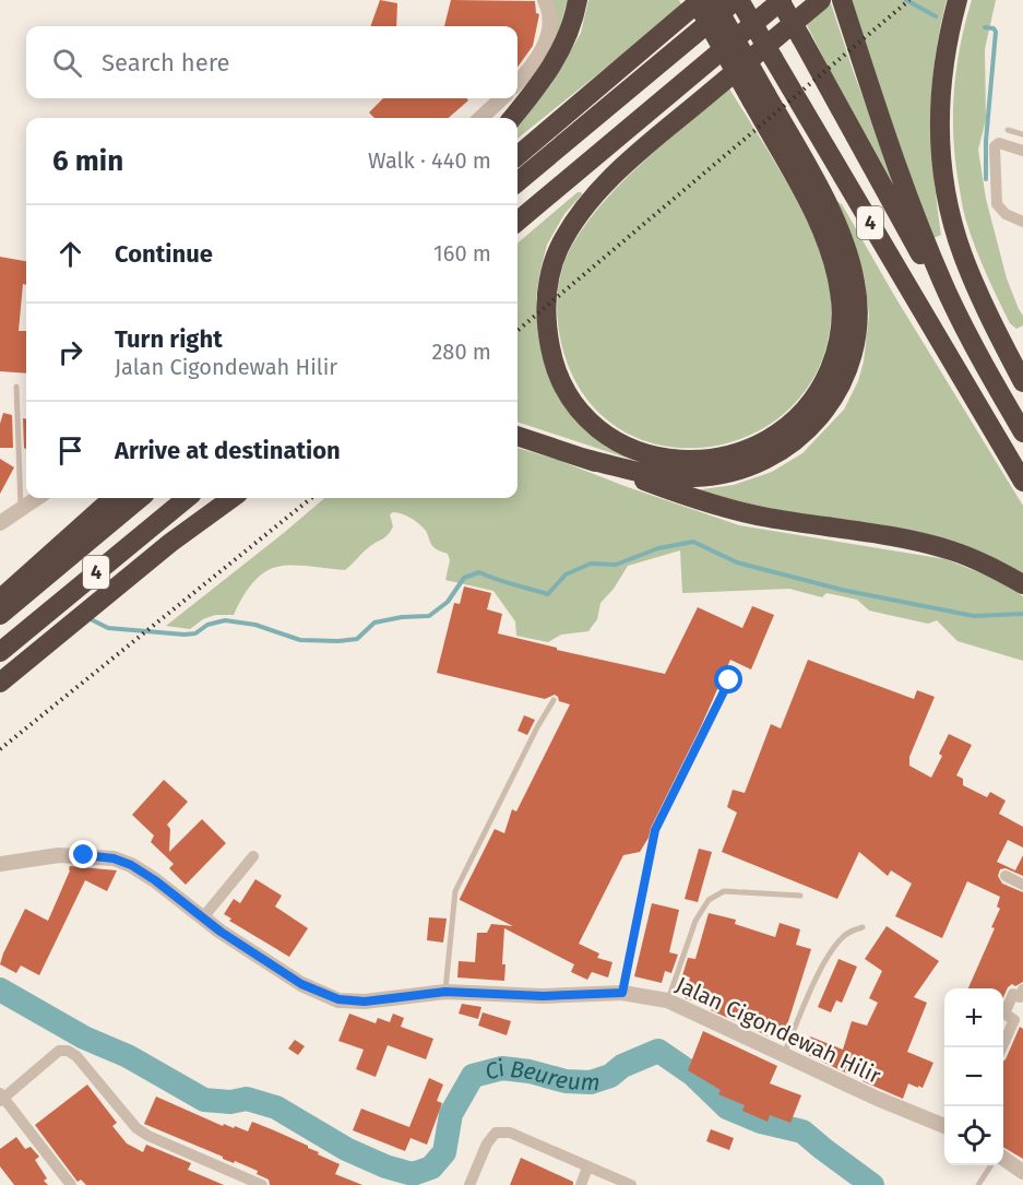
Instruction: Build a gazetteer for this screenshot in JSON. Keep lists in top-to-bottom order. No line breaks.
{"streets":{"highway":["4"],"street":["Jalan Cigondewah Hilir"]},"water":["Ci Beureum"],"page":{"search":"Search here","heading":["6 min","Walk · 440 m"],"list":[["Continue","160 m"],["Turn right","Jalan Cigondewah Hilir","280 m"],"Arrive at destination"],"map_buttons":["+","−"]}}
